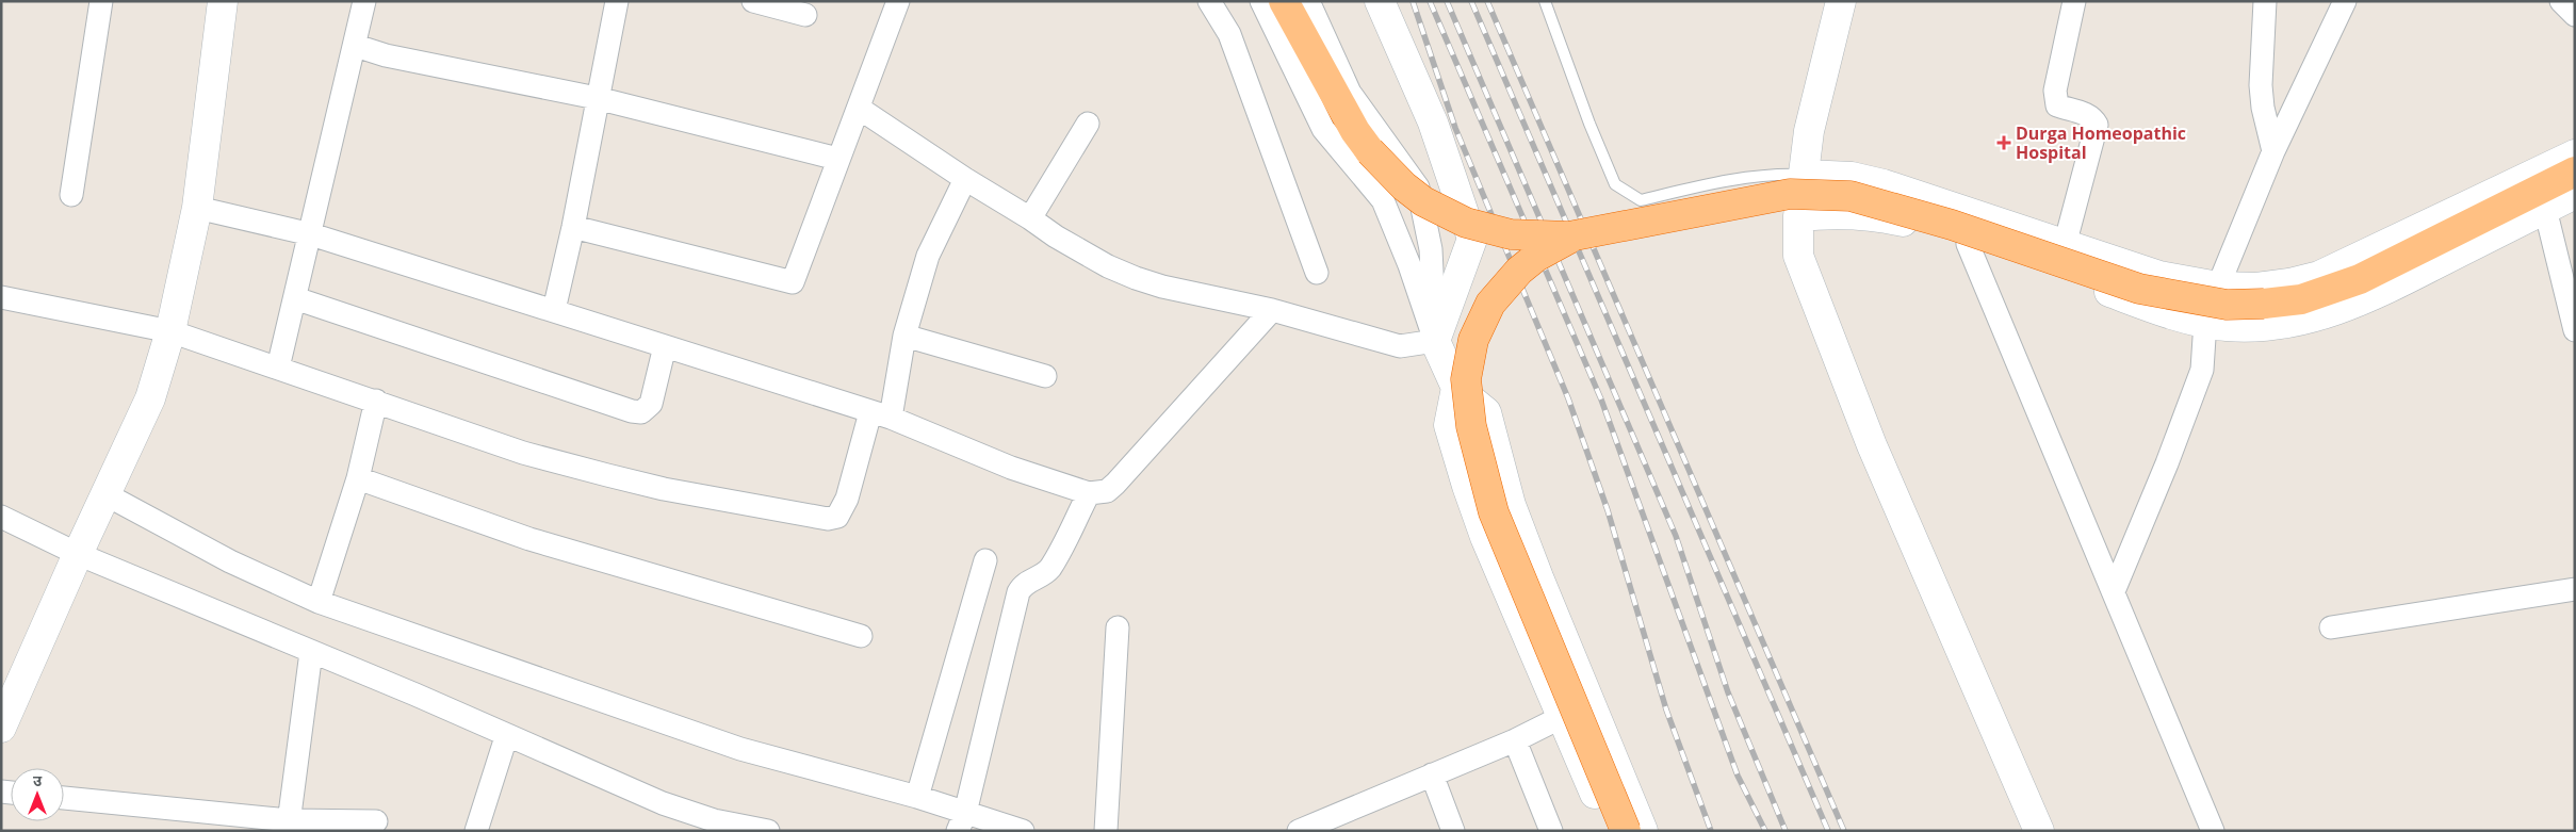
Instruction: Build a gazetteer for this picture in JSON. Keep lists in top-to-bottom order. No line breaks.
{"places":{"health":["Durga Homeopathic Hospital"]},"north":"top"}
